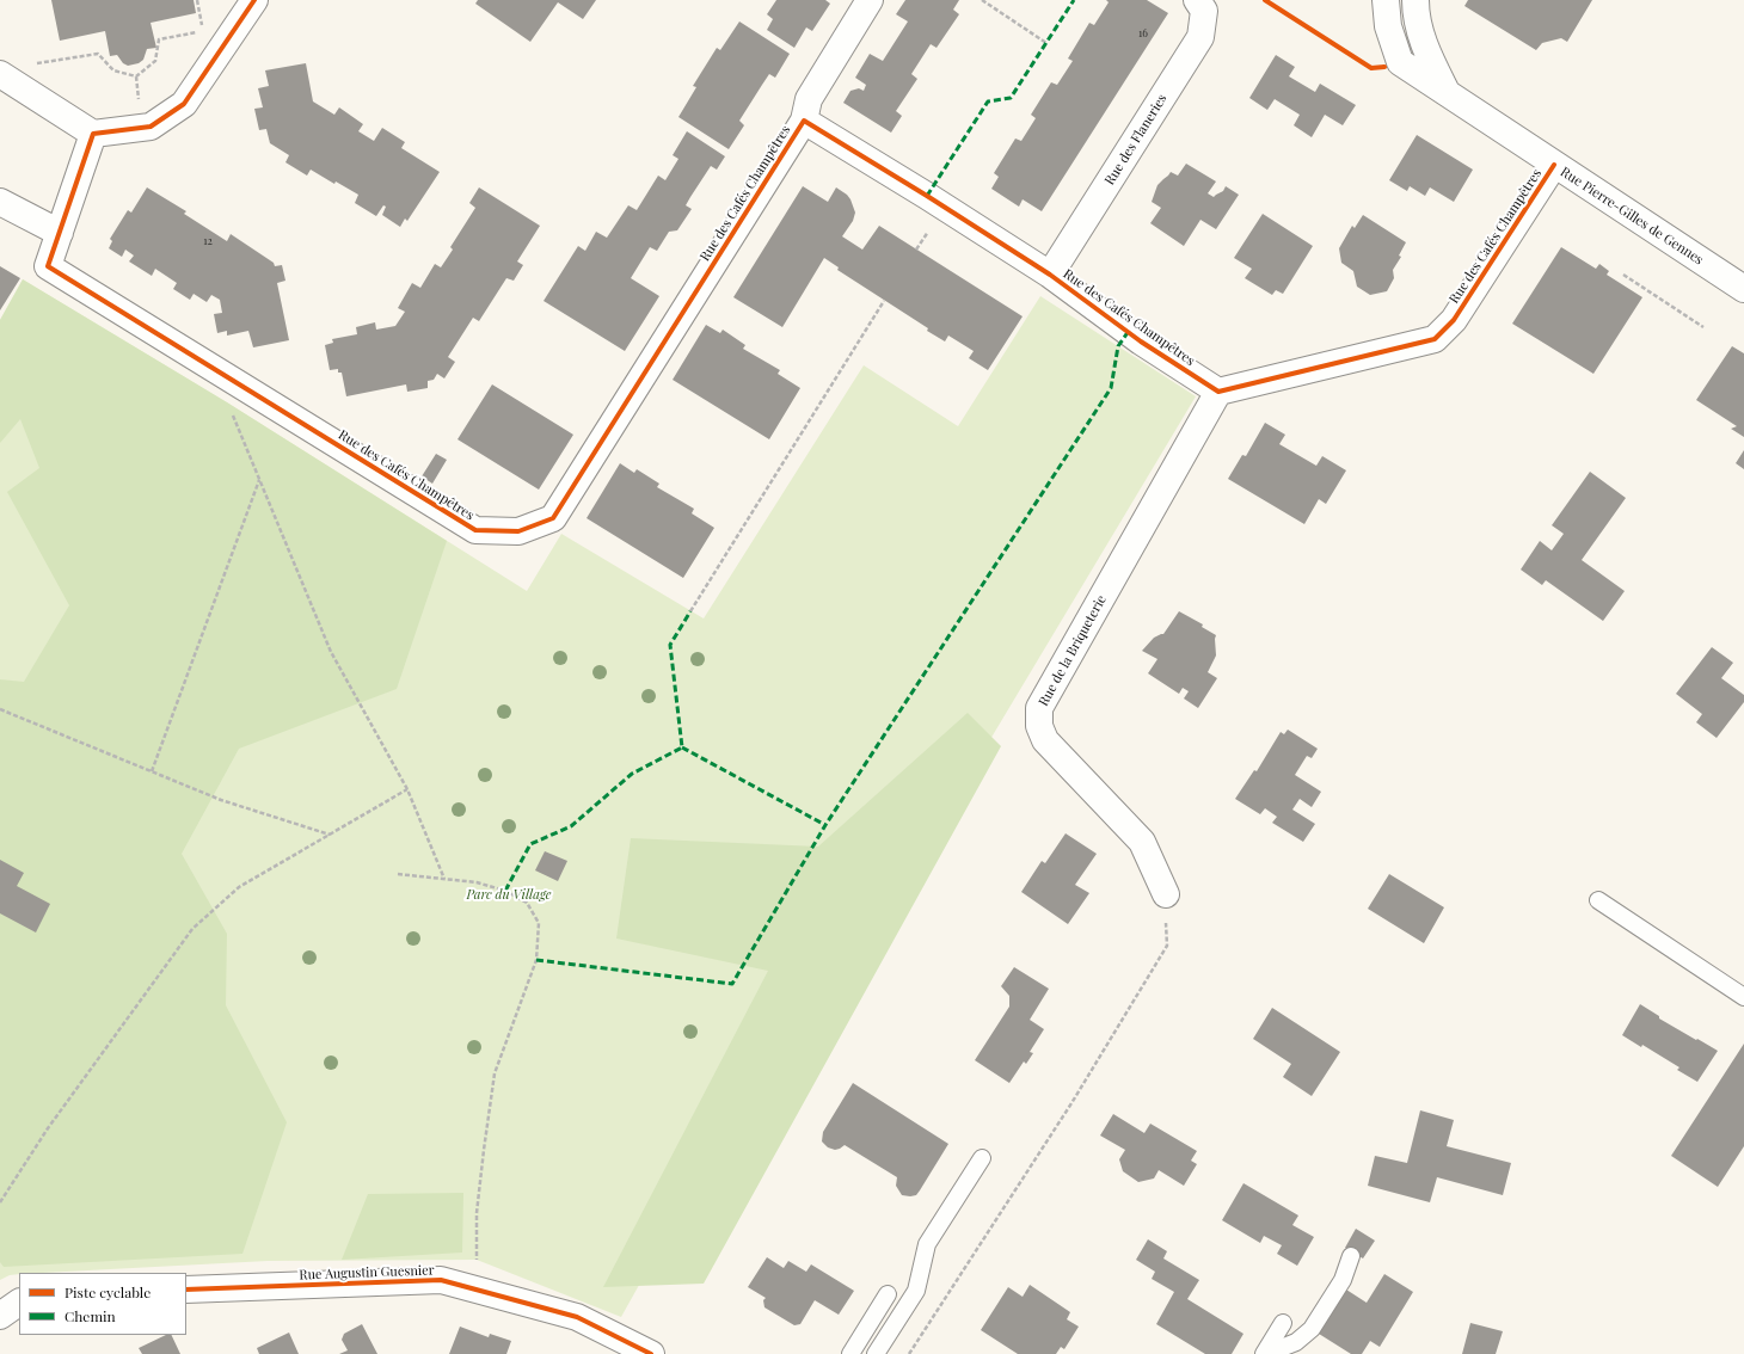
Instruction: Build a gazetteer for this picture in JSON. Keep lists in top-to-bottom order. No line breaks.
{"streets":{"street":["Rue des Flaneries","Rue des Cafés Champêtres","Rue Pierre-Gilles de Gennes","Rue de la Briqueterie","Rue Augustin Guesnier"]},"crossings":[["Rue des Flaneries","Rue des Cafés Champêtres"],["Rue des Cafés Champêtres","Rue Pierre-Gilles de Gennes"],["Rue des Cafés Champêtres","Rue de la Briqueterie"]],"parks":["Parc du Village"],"house_numbers":["16","12"],"legend":["Piste cyclable","Chemin"]}
